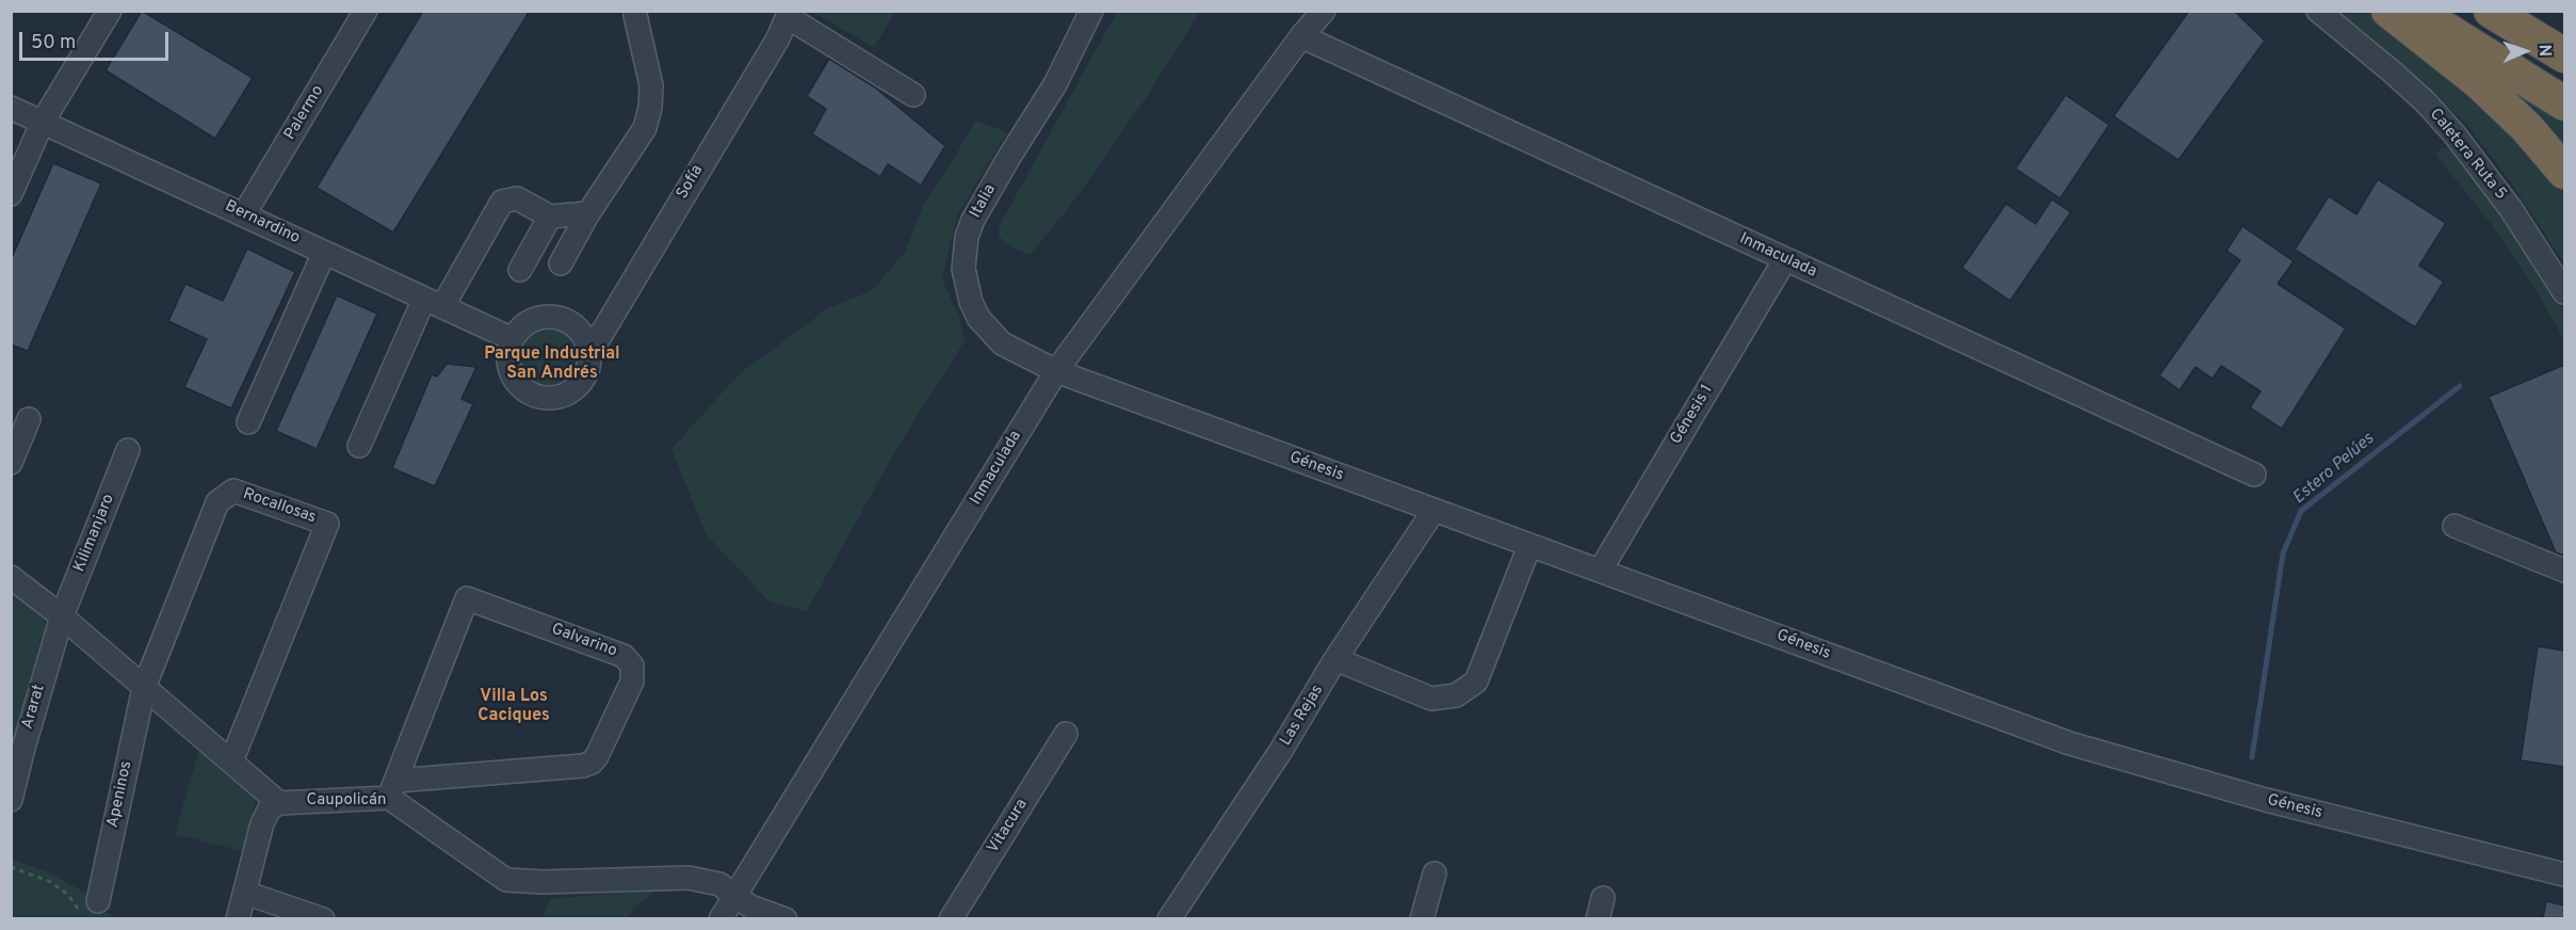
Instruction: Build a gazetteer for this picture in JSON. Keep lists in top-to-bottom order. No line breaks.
{"streets":{"street":["Palermo","Caletera Ruta 5","Sofía","Italia","Bernardino","Inmaculada","Génesis 1","Génesis","Rocallosas","Kilimanjaro","Galvarino","Ararat","Las Rejas","Apeninos","Caupolicán","Vitacura"]},"crossings":[["Palermo","Bernardino"],["Sofía","Bernardino"],["Italia","Inmaculada"],["Italia","Génesis"],["Inmaculada","Génesis 1"],["Inmaculada","Génesis"],["Inmaculada","Caupolicán"],["Génesis 1","Génesis"],["Génesis","Las Rejas"],["Rocallosas","Apeninos"],["Kilimanjaro","Ararat"],["Galvarino","Caupolicán"]],"districts":["Parque Industrial San Andrés","Villa Los Caciques"],"water":["Estero Pelúes"],"scale_bar":"50 m","north":"right"}
